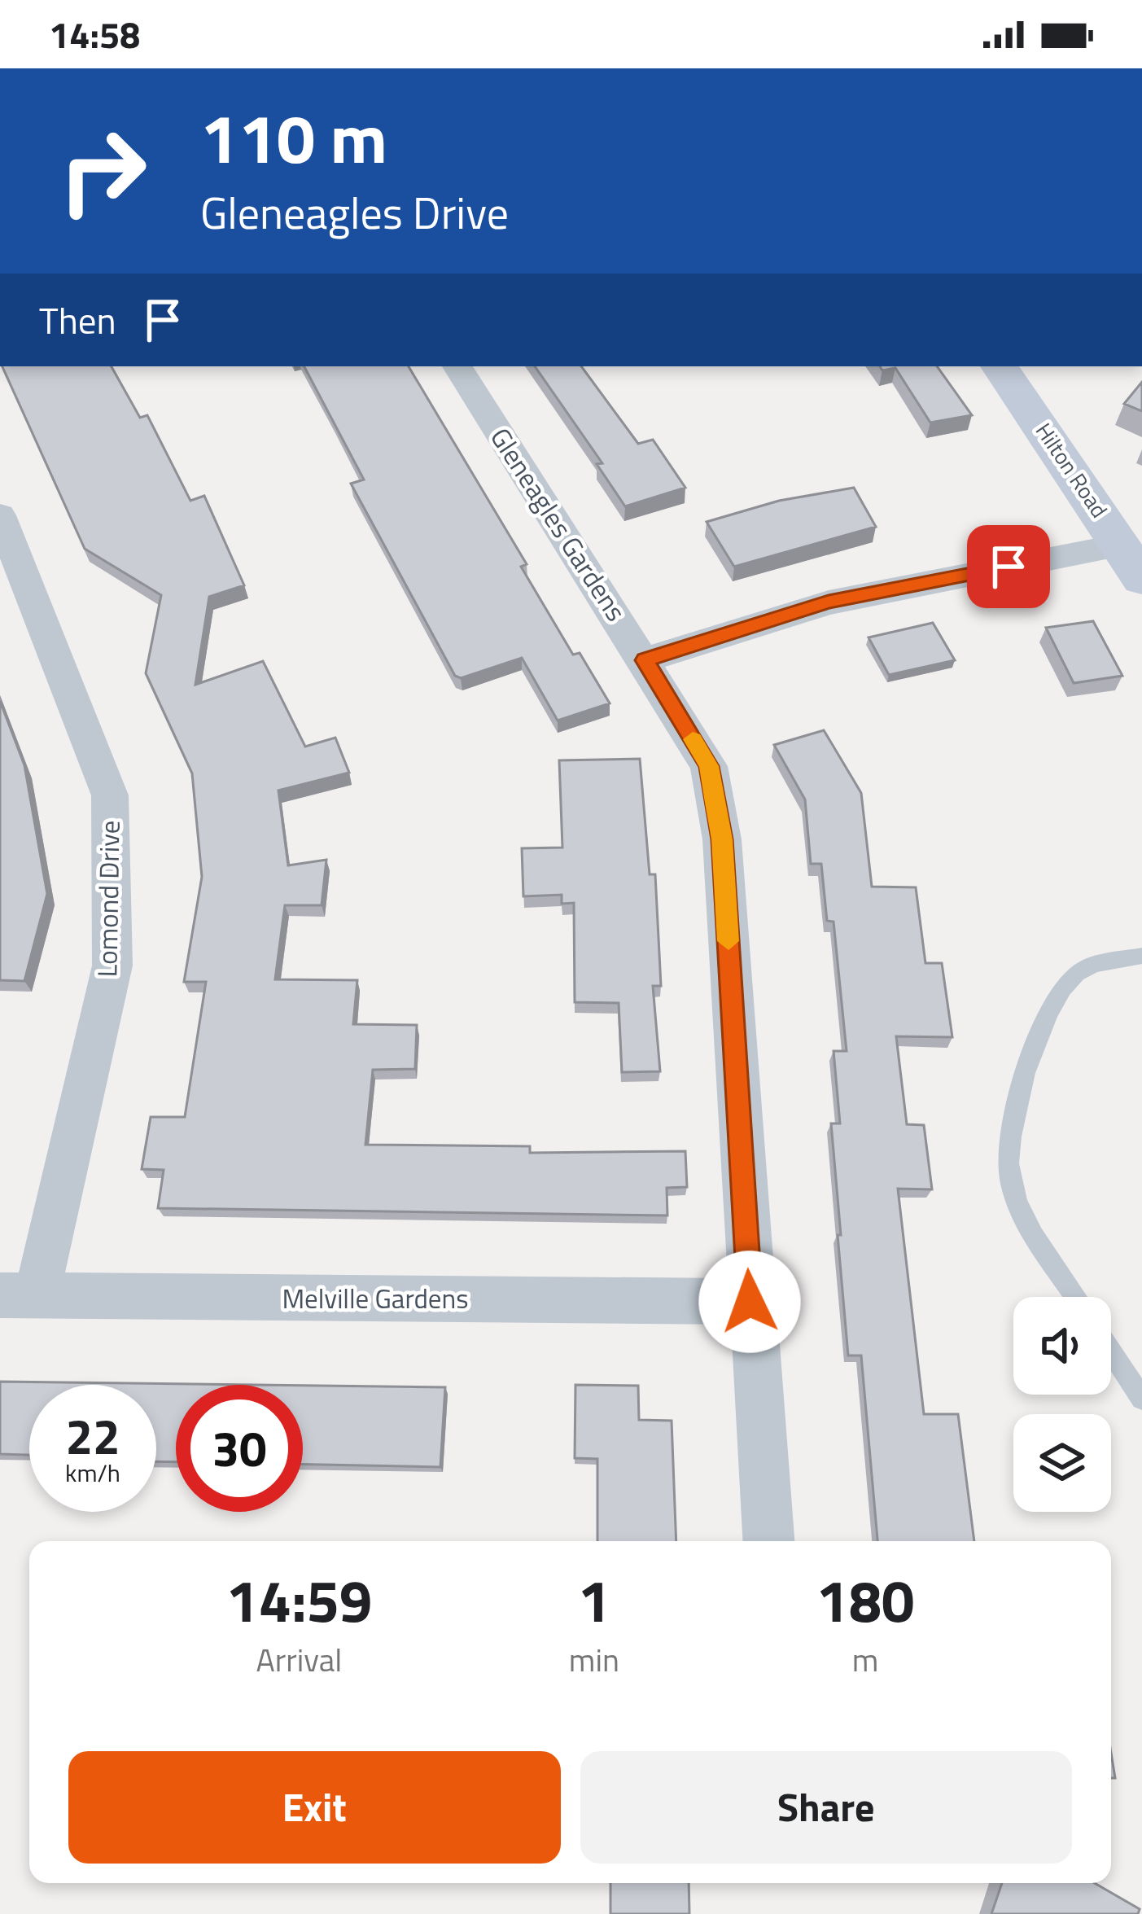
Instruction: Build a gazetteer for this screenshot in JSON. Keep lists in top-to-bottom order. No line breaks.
{"streets":{"street":["Hilton Road","Gleneagles Gardens","Lomond Drive","Melville Gardens"]},"crossings":[["Gleneagles Gardens","Melville Gardens"],["Lomond Drive","Melville Gardens"]],"page":{"status":"14:58","turn":["110 m","Gleneagles Drive"],"then":"Then","speed":"22 km/h","limit":"30","eta":["14:59","Arrival","1","min","180","m"],"buttons":["Exit","Share"]}}
